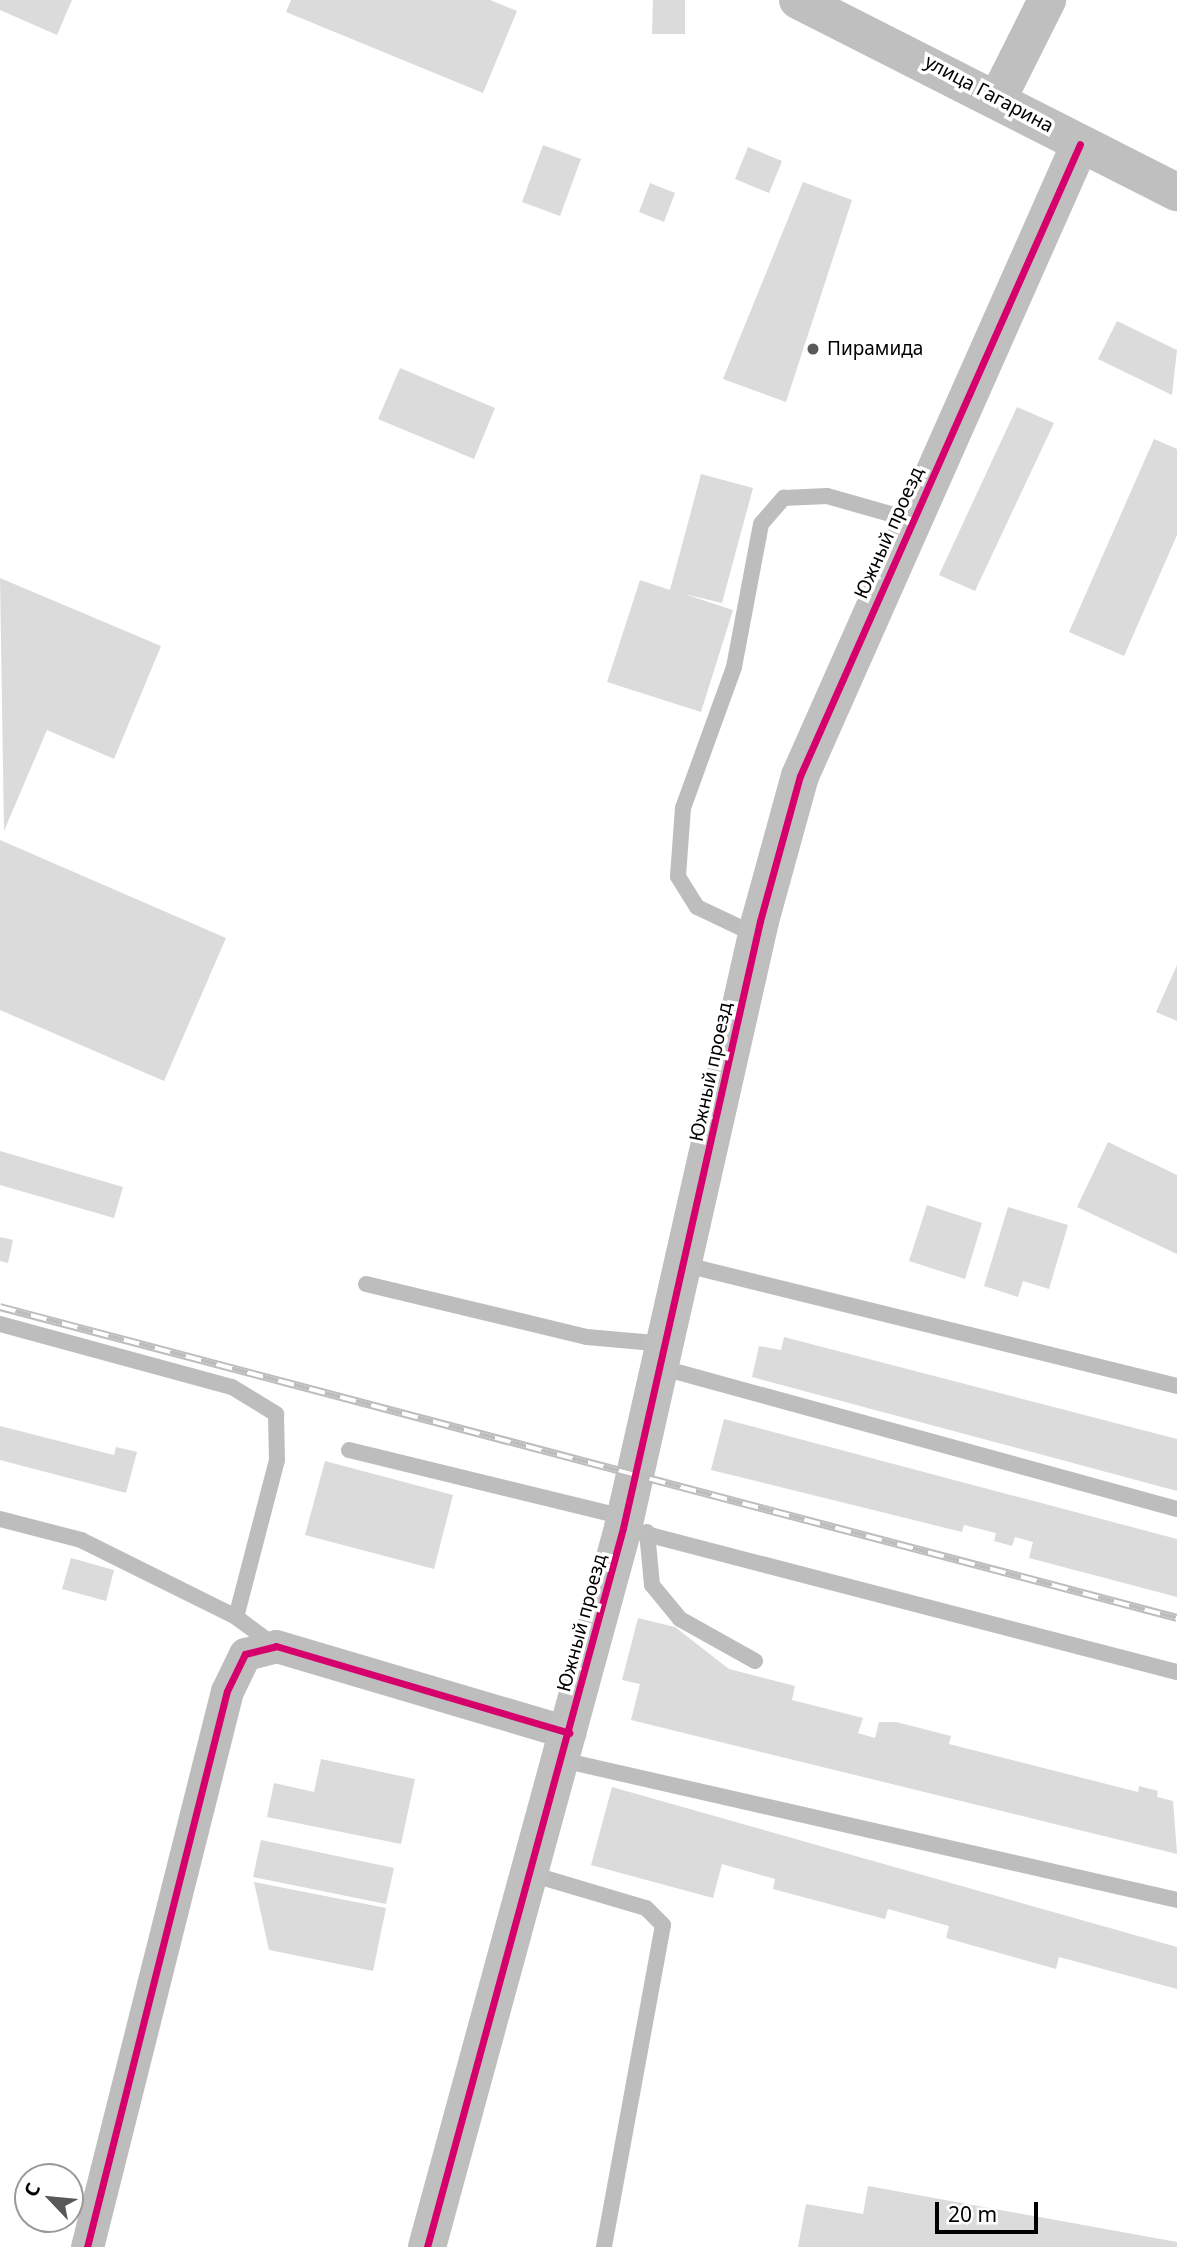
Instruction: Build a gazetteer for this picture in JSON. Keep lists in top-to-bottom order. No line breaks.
{"streets":{"street":["улица Гагарина","Южный проезд"]},"crossings":[["улица Гагарина","Южный проезд"]],"places":["Пирамида"],"scale_bar":"20 m","north":"top left"}
